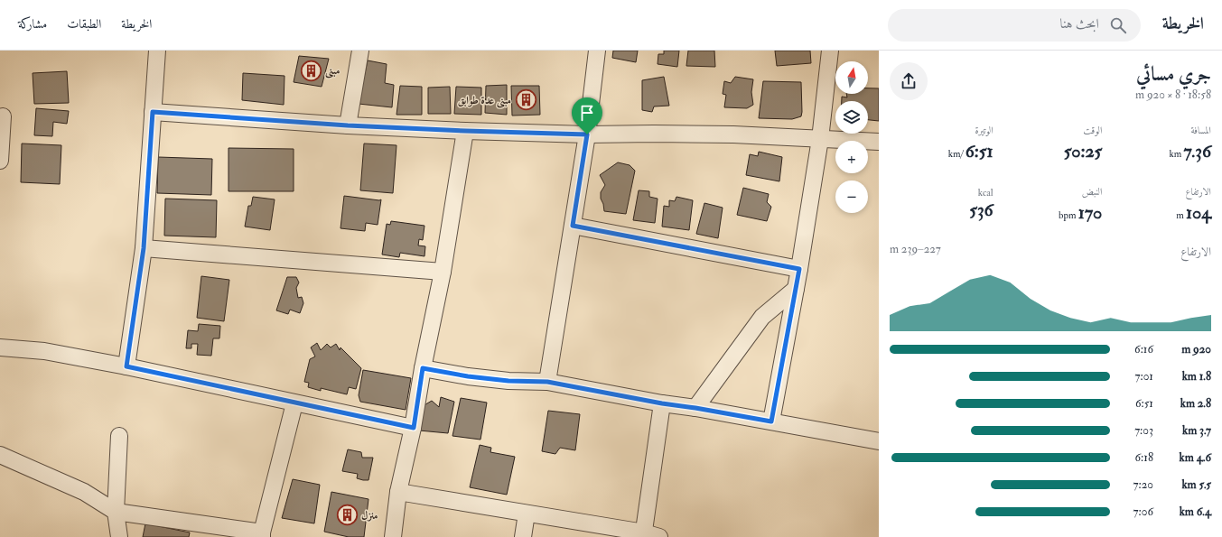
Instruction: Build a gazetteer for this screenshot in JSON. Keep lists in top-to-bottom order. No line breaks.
{"places":{"building":["مبنى","مبنى عدة طوابق","منزل"]},"north":"top","page":{"header":"الخريطة","search":"ابحث هنا","nav":["الخريطة","الطبقات","مشاركة"],"heading":["جري مسائي","18:58 · 8 × 920 m"],"map_buttons":["+","−"],"stats":[["المسافة","7.36 km"],["الوقت","50:25"],["الوتيرة","6:51 /km"],["الارتفاع","104 m"],["النبض","170 bpm"],["kcal","536"]],"chart":["الارتفاع","227–239 m"],"list":[{"name":"920 m","note":"6:16"},{"name":"1.8 km","note":"7:01"},{"name":"2.8 km","note":"6:51"},{"name":"3.7 km","note":"7:03"},{"name":"4.6 km","note":"6:18"},{"name":"5.5 km","note":"7:20"},{"name":"6.4 km","note":"7:06"}]}}
